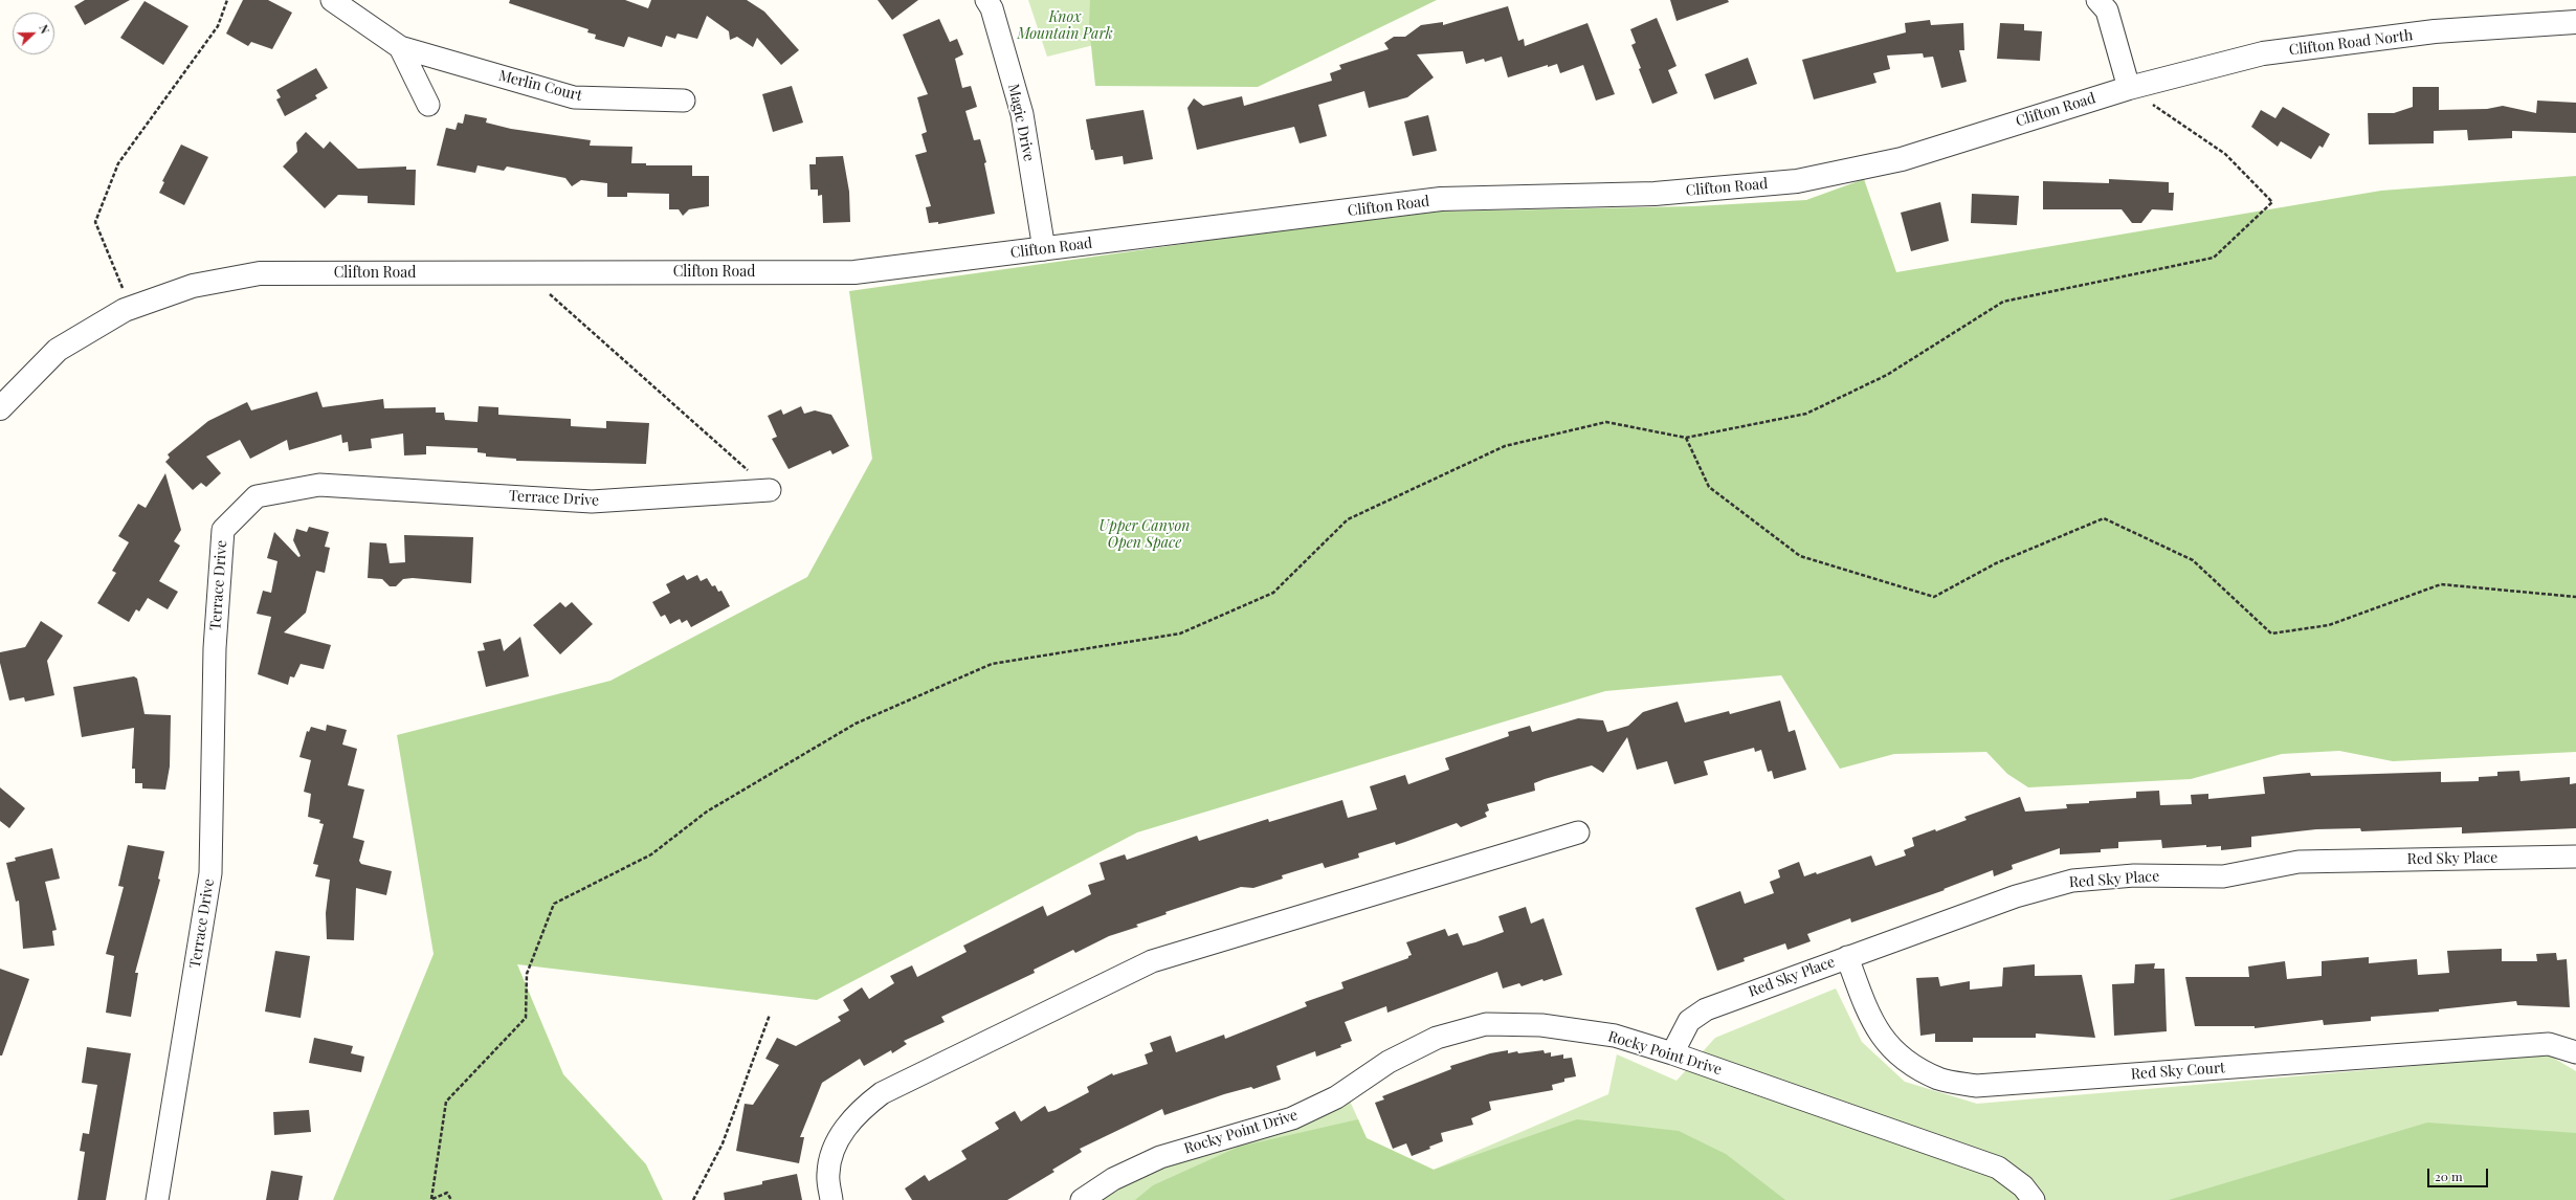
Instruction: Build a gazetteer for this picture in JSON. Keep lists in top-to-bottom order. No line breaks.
{"streets":{"street":["Clifton Road North","Merlin Court","Clifton Road","Magic Drive","Terrace Drive","Red Sky Place","Rocky Point Drive","Red Sky Court"]},"crossings":[["Clifton Road North","Clifton Road"],["Clifton Road","Magic Drive"],["Red Sky Place","Rocky Point Drive"],["Red Sky Place","Red Sky Court"]],"parks":["Knox Mountain Park","Upper Canyon Open Space"],"scale_bar":"20 m","north":"right"}
